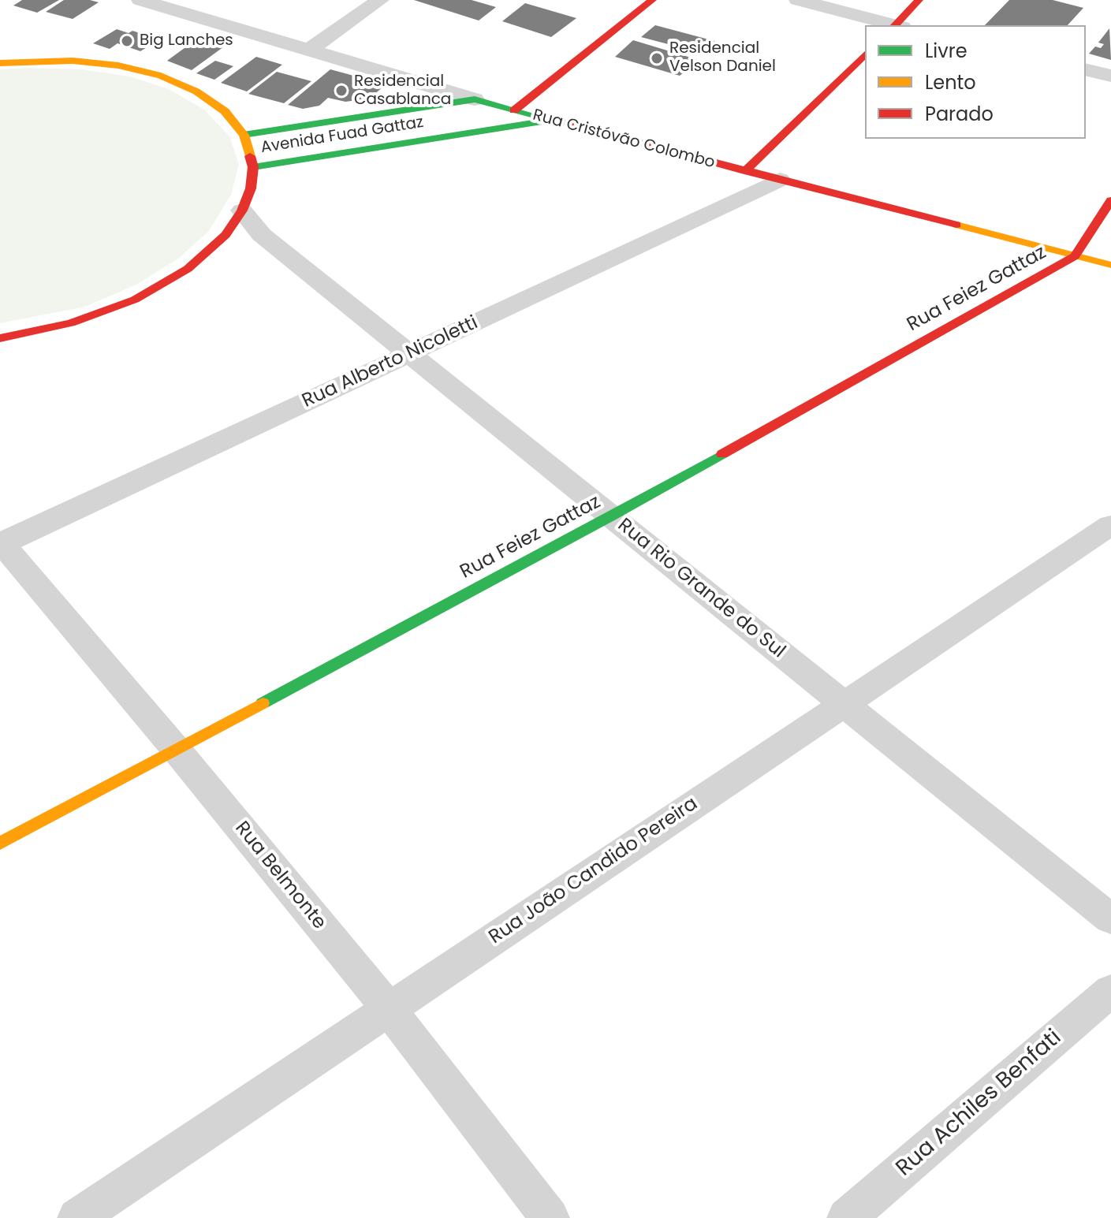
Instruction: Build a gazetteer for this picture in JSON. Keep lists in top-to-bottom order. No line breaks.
{"streets":{"main road":["Avenida Fuad Gattaz","Rua Cristóvão Colombo","Rua Feiez Gattaz"],"street":["Rua Alberto Nicoletti","Rua Rio Grande do Sul","Rua João Candido Pereira","Rua Belmonte","Rua Achiles Benfati"]},"crossings":[["Avenida Fuad Gattaz","Rua Cristóvão Colombo"],["Rua Cristóvão Colombo","Rua Feiez Gattaz"],["Rua Cristóvão Colombo","Rua Alberto Nicoletti"],["Rua Feiez Gattaz","Rua Rio Grande do Sul"],["Rua Feiez Gattaz","Rua Belmonte"],["Rua Alberto Nicoletti","Rua Rio Grande do Sul"],["Rua Alberto Nicoletti","Rua Belmonte"],["Rua Rio Grande do Sul","Rua João Candido Pereira"],["Rua João Candido Pereira","Rua Belmonte"]],"places":["Big Lanches","Residencial Velson Daniel","Residencial Casablanca"],"legend":["Livre","Lento","Parado"]}
